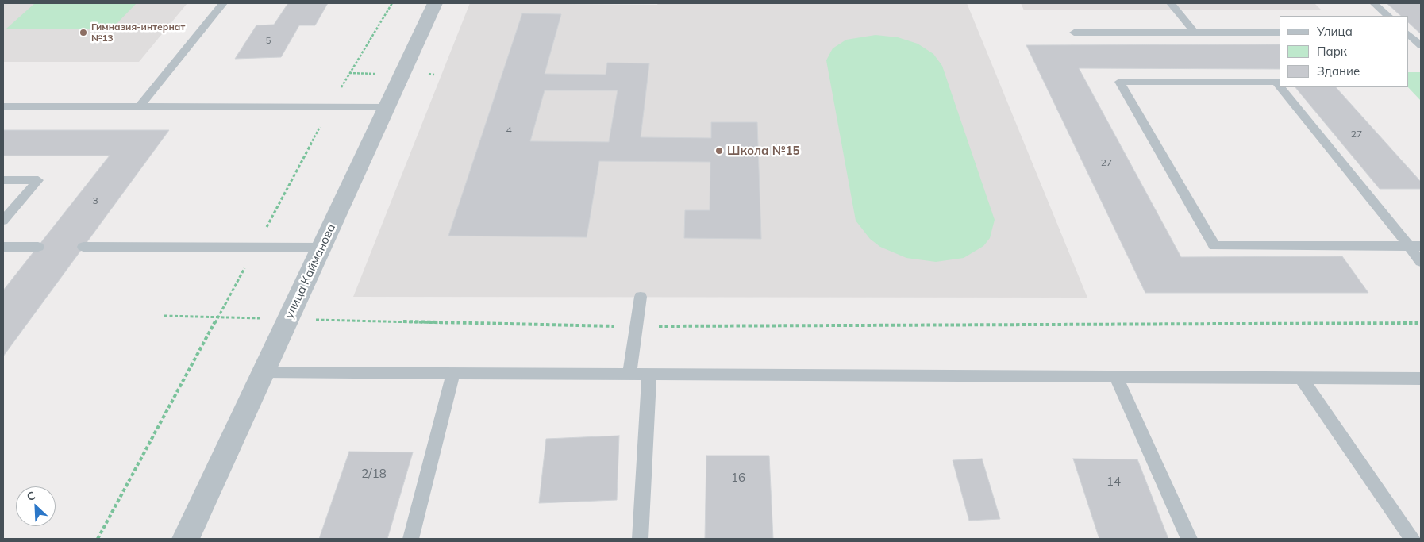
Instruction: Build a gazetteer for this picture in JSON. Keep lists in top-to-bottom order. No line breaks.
{"streets":{"street":["улица Кайманова"]},"places":["Гимназия-интернат №13","Школа №15"],"house_numbers":["5","4","27","27","3","2/18","16","14"],"legend":["Улица","Парк","Здание"],"north":"top left"}
